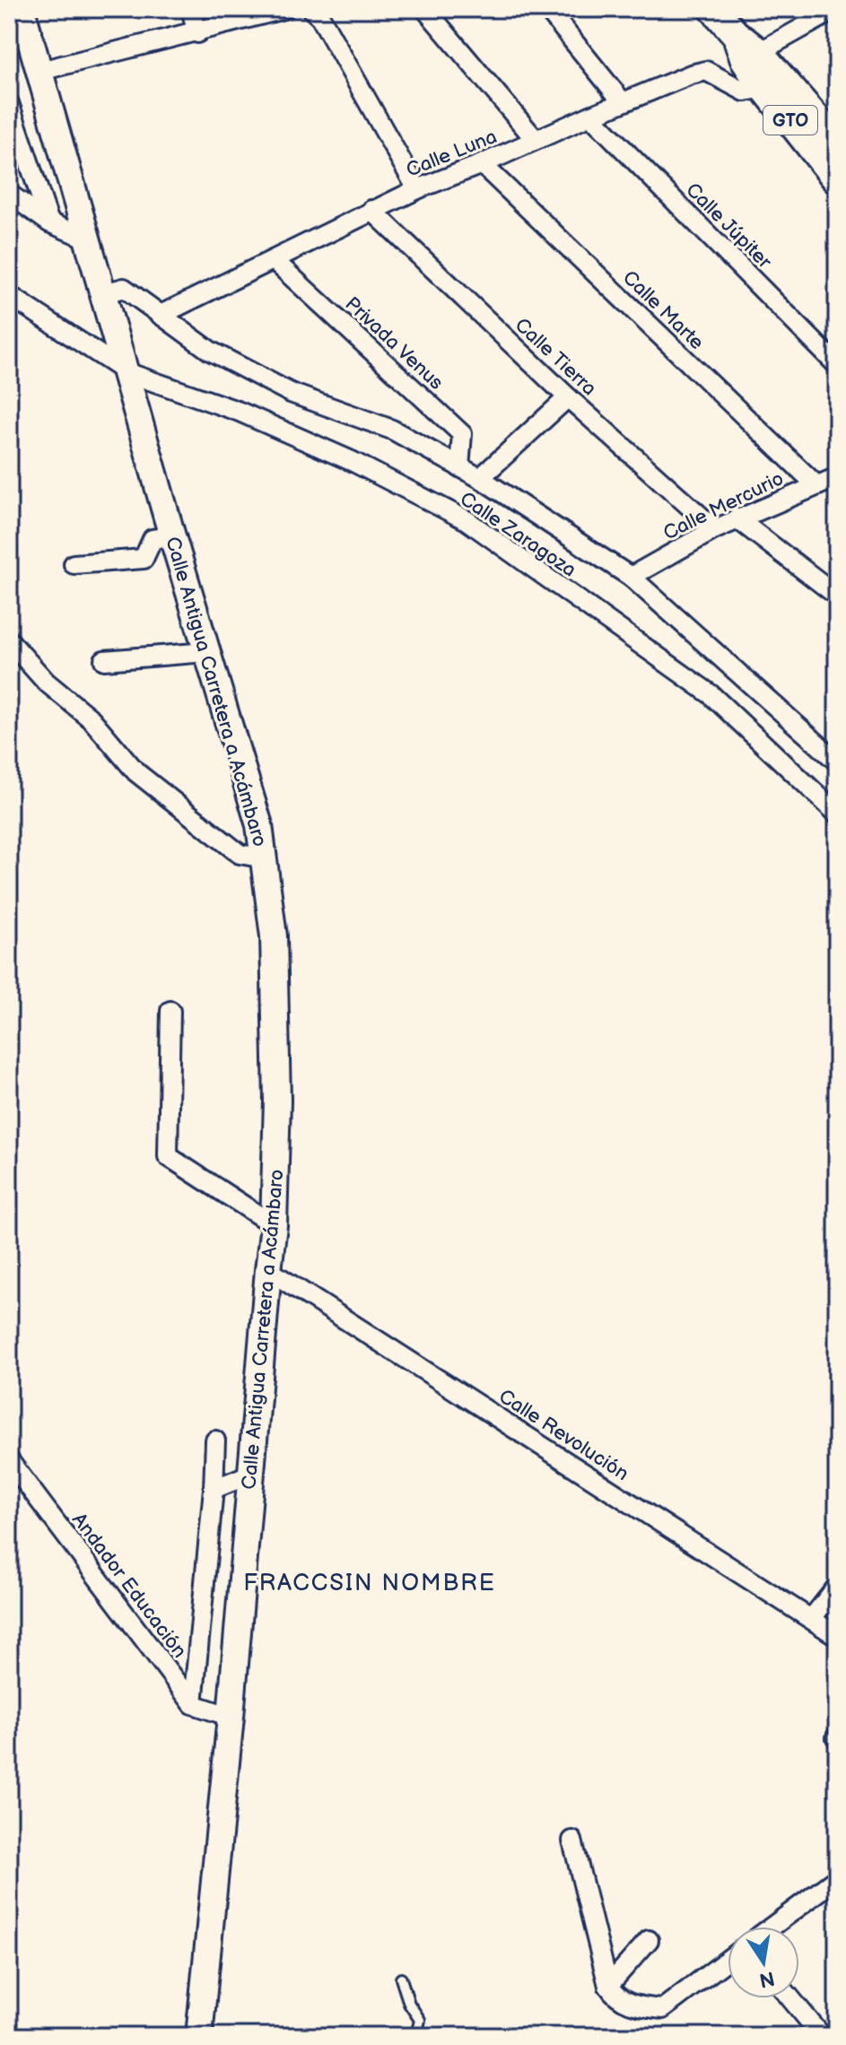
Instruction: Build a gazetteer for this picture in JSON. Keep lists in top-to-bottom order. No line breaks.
{"streets":{"main road":["GTO","Calle Antigua Carretera a Acámbaro"],"street":["Calle Luna","Calle Júpiter","Calle Marte","Privada Venus","Calle Tierra","Calle Mercurio","Calle Zaragoza","Calle Revolución","Andador Educación"]},"crossings":[["GTO","Calle Luna"],["Calle Luna","Calle Júpiter"],["Calle Luna","Calle Marte"],["Calle Luna","Privada Venus"],["Calle Luna","Calle Tierra"],["Calle Marte","Calle Mercurio"],["Calle Tierra","Calle Mercurio"],["Calle Zaragoza","Calle Antigua Carretera a Acámbaro"],["Calle Antigua Carretera a Acámbaro","Calle Revolución"]],"districts":["FRACCSIN NOMBRE"],"north":"bottom"}
